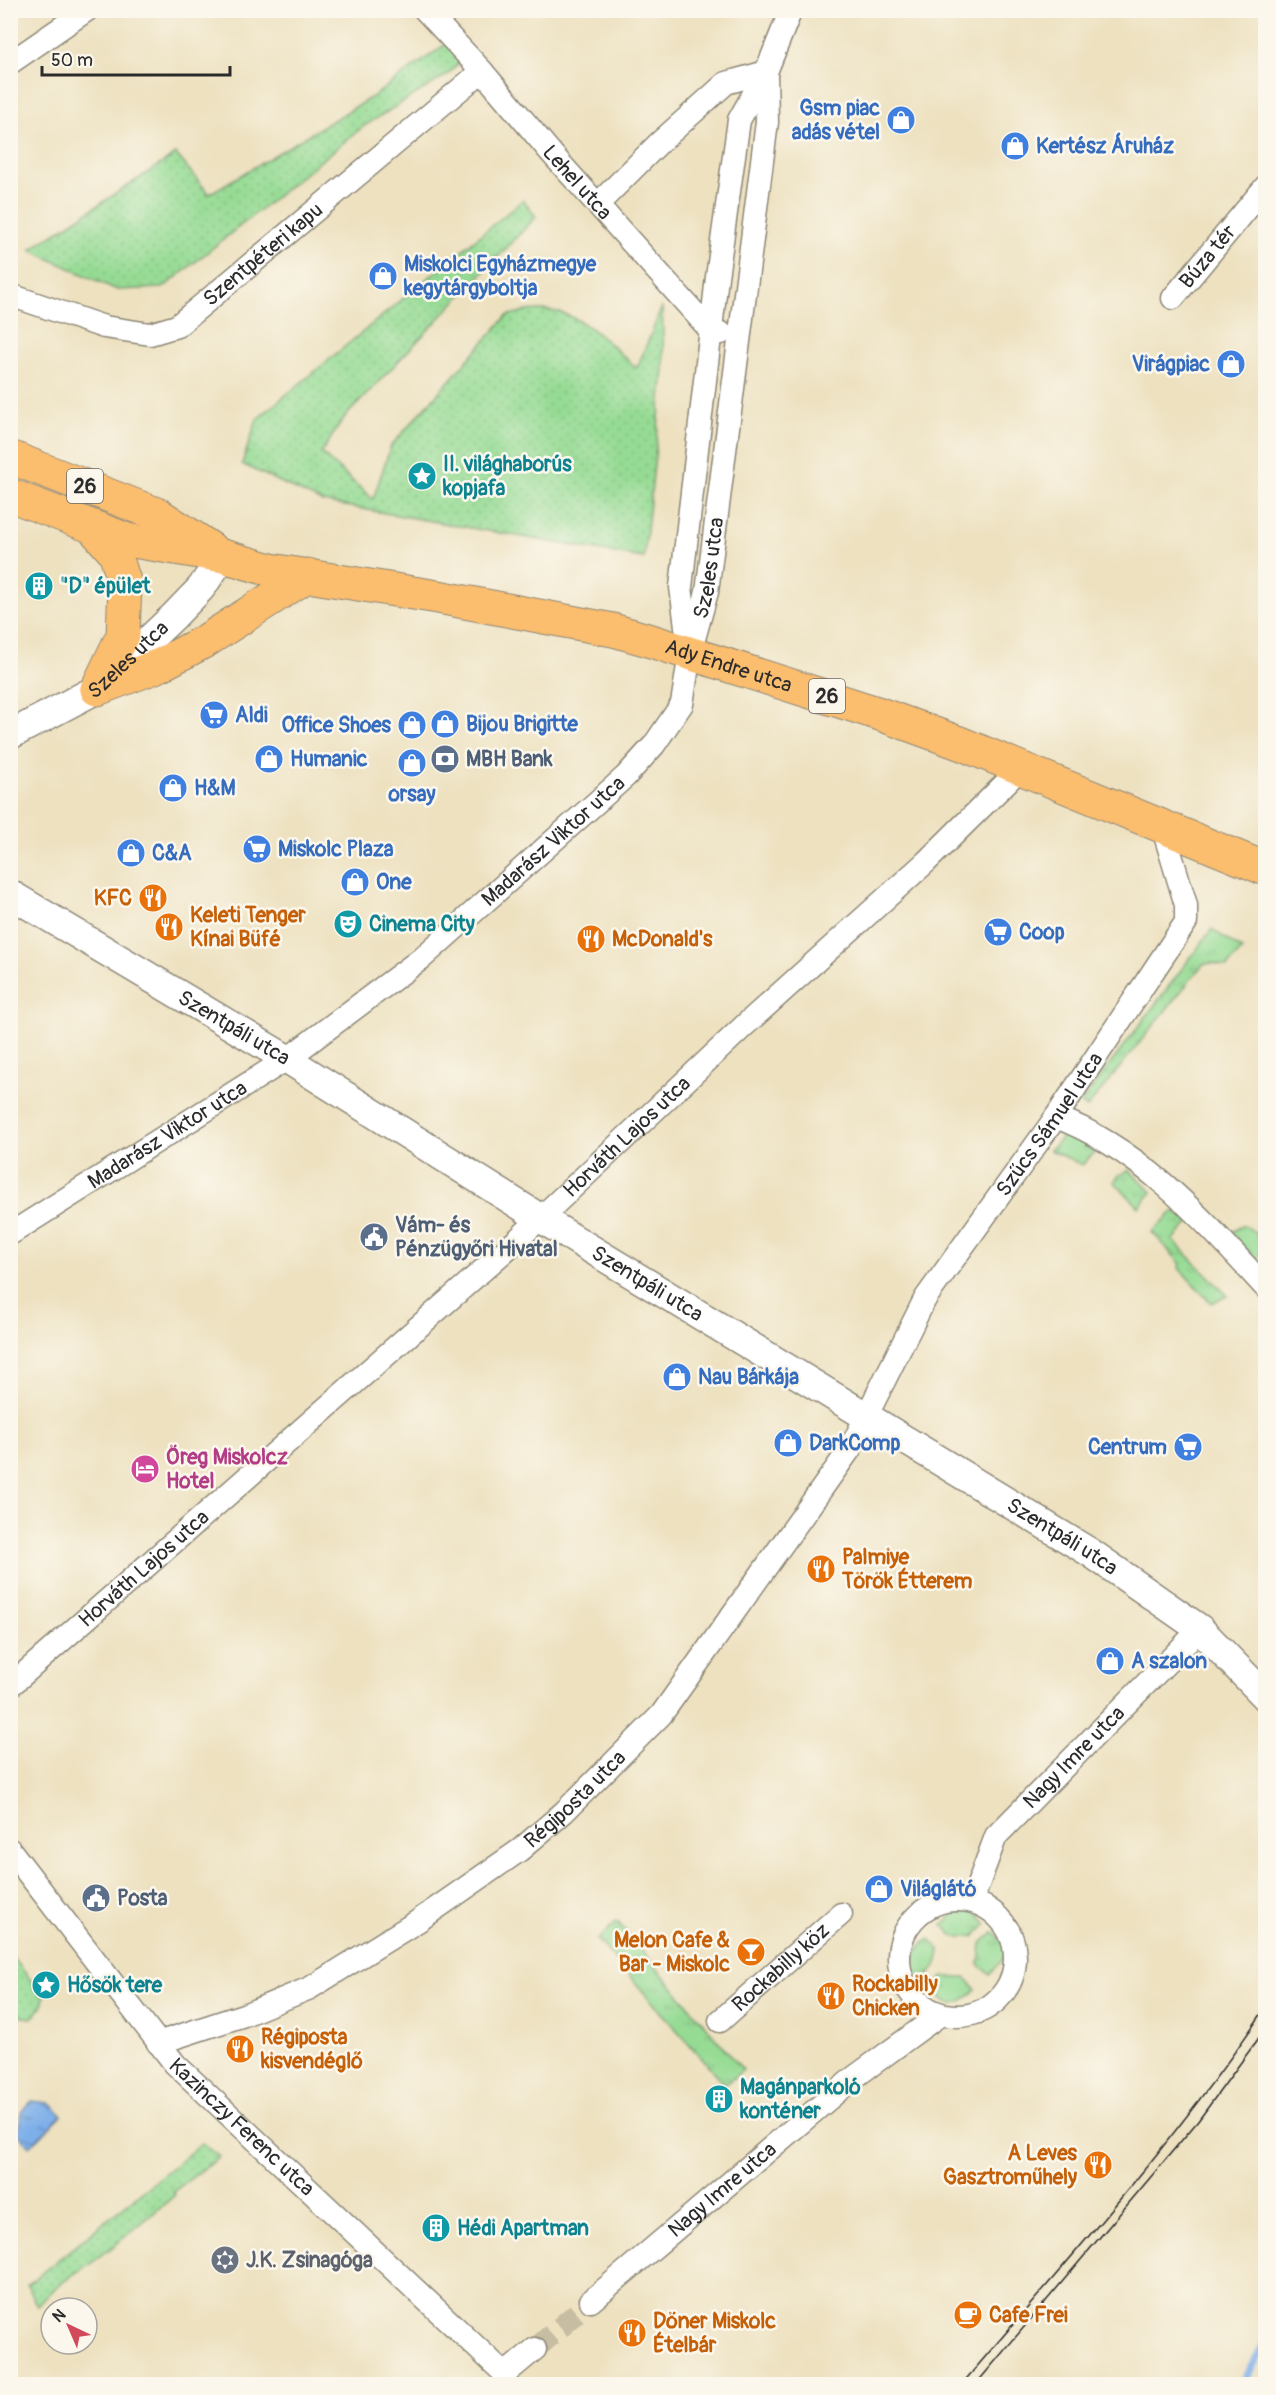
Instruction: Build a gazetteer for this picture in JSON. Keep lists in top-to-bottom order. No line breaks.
{"streets":{"main road":["26","Ady Endre utca"],"street":["Lehel utca","Szentpéteri kapu","Búza tér","Szeles utca","Madarász Viktor utca","Szentpáli utca","Szűcs Sámuel utca","Horváth Lajos utca","Nagy Imre utca","Régiposta utca","Rockabilly köz","Kazinczy Ferenc utca"]},"crossings":[["Lehel utca","Szentpéteri kapu"],["Lehel utca","Szeles utca"],["26","Szeles utca"],["26","Ady Endre utca"],["Szeles utca","Ady Endre utca"],["Szeles utca","Madarász Viktor utca"],["Ady Endre utca","Madarász Viktor utca"],["Ady Endre utca","Szűcs Sámuel utca"],["Ady Endre utca","Horváth Lajos utca"],["Madarász Viktor utca","Szentpáli utca"],["Szentpáli utca","Szűcs Sámuel utca"],["Szentpáli utca","Horváth Lajos utca"],["Szentpáli utca","Nagy Imre utca"],["Szentpáli utca","Régiposta utca"],["Szűcs Sámuel utca","Régiposta utca"],["Régiposta utca","Kazinczy Ferenc utca"]],"places":{"shop":["Gsm piac adás vétel","Kertész Áruház","Miskolci Egyházmegye kegytárgyboltja","Virágpiac","Bijou Brigitte","Office Shoes","Humanic","orsay","H&M","C&A","One","Nau Bárkája","DarkComp","A szalon","Világlátó"],"place":["II. világhaborús kopjafa","Hősök tere"],"building":["\"D\" épület","Magánparkoló konténer","Hédi Apartman"],"supermarket":["Aldi","Miskolc Plaza","Coop","Centrum"],"bank":["MBH Bank"],"restaurant":["KFC","Keleti Tenger Kínai Büfé","McDonald's","Palmiye Török Étterem","Rockabilly Chicken","Régiposta kisvendéglő","A Leves Gasztroműhely","Döner Miskolc Ételbár"],"theatre":["Cinema City"],"public building":["Vám- és Pénzügyőri Hivatal","Posta"],"hotel":["Öreg Miskolcz Hotel"],"bar":["Melon Cafe & Bar - Miskolc"],"synagogue":["J.K. Zsinagóga"],"cafe":["Cafe Frei"]},"scale_bar":"50 m","north":"top left"}
